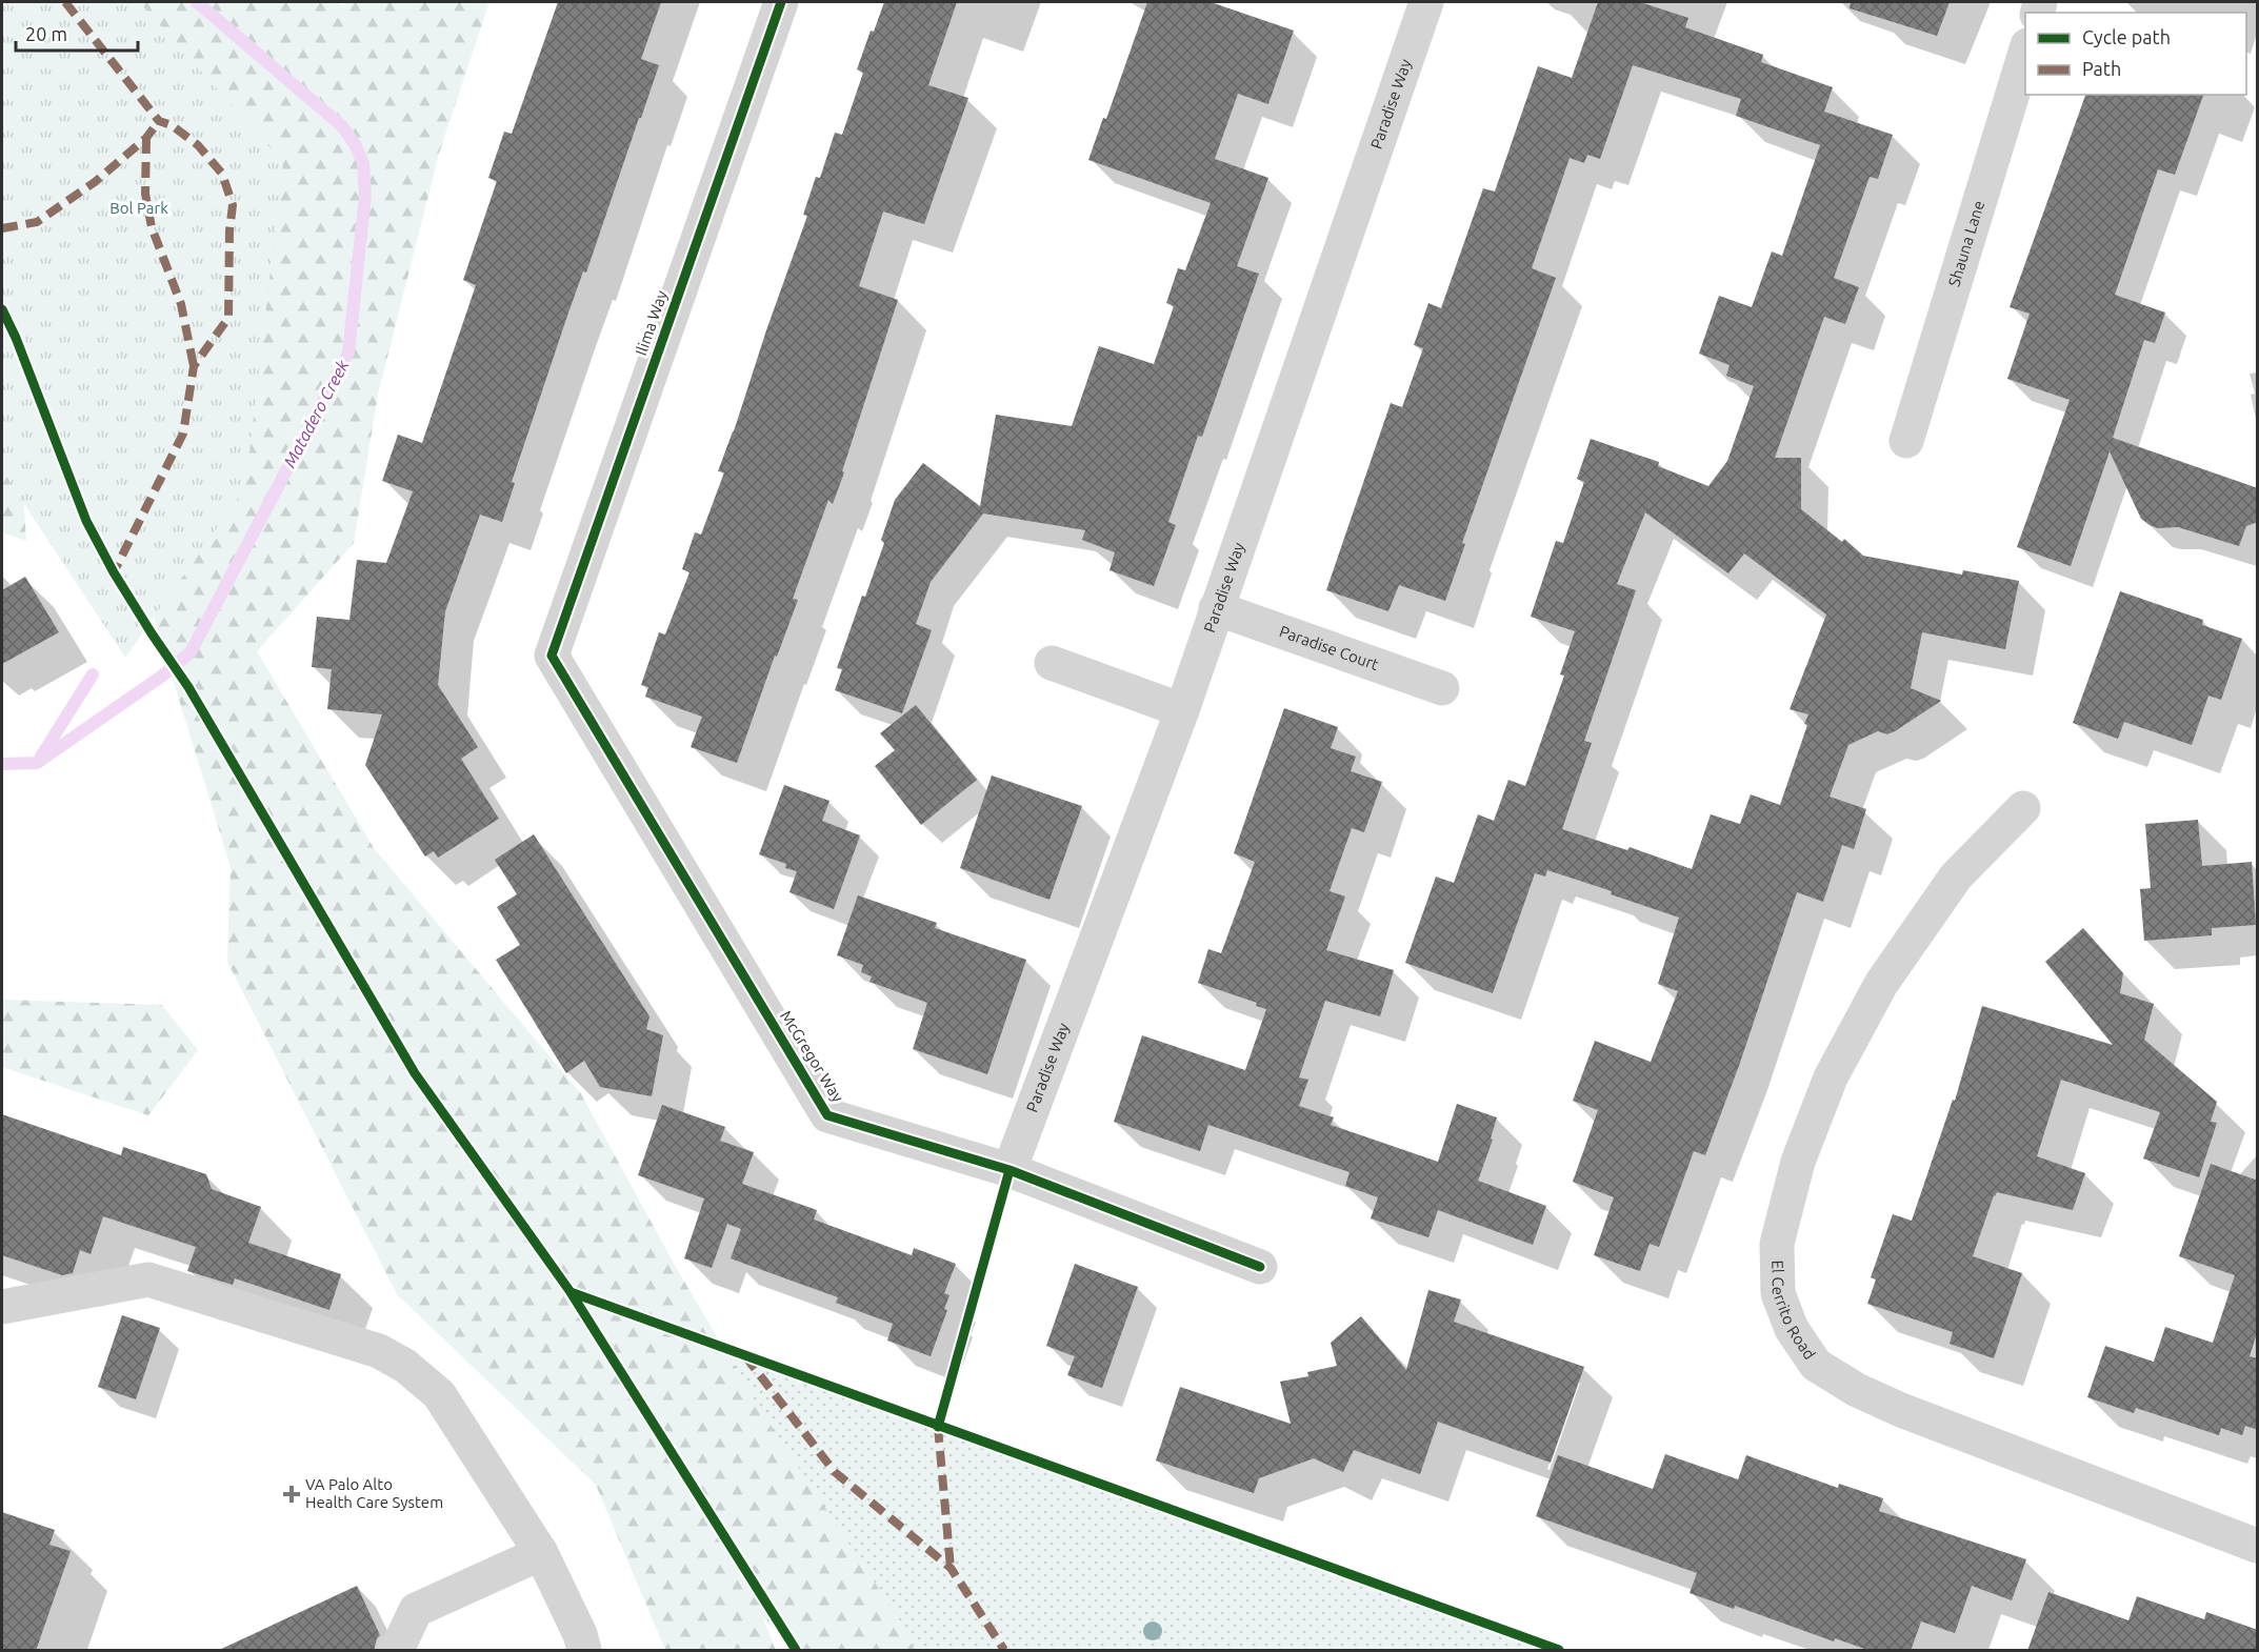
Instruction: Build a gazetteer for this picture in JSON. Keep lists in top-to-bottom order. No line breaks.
{"streets":{"street":["Paradise Way","Shauna Lane","Ilima Way","Paradise Court","McGregor Way","El Cerrito Road"]},"crossings":[["Paradise Way","Paradise Court"],["Paradise Way","McGregor Way"],["Ilima Way","McGregor Way"]],"water":["Matadero Creek"],"parks":["Bol Park"],"places":{"health":["VA Palo Alto Health Care System"]},"legend":["Cycle path","Path"],"scale_bar":"20 m"}
